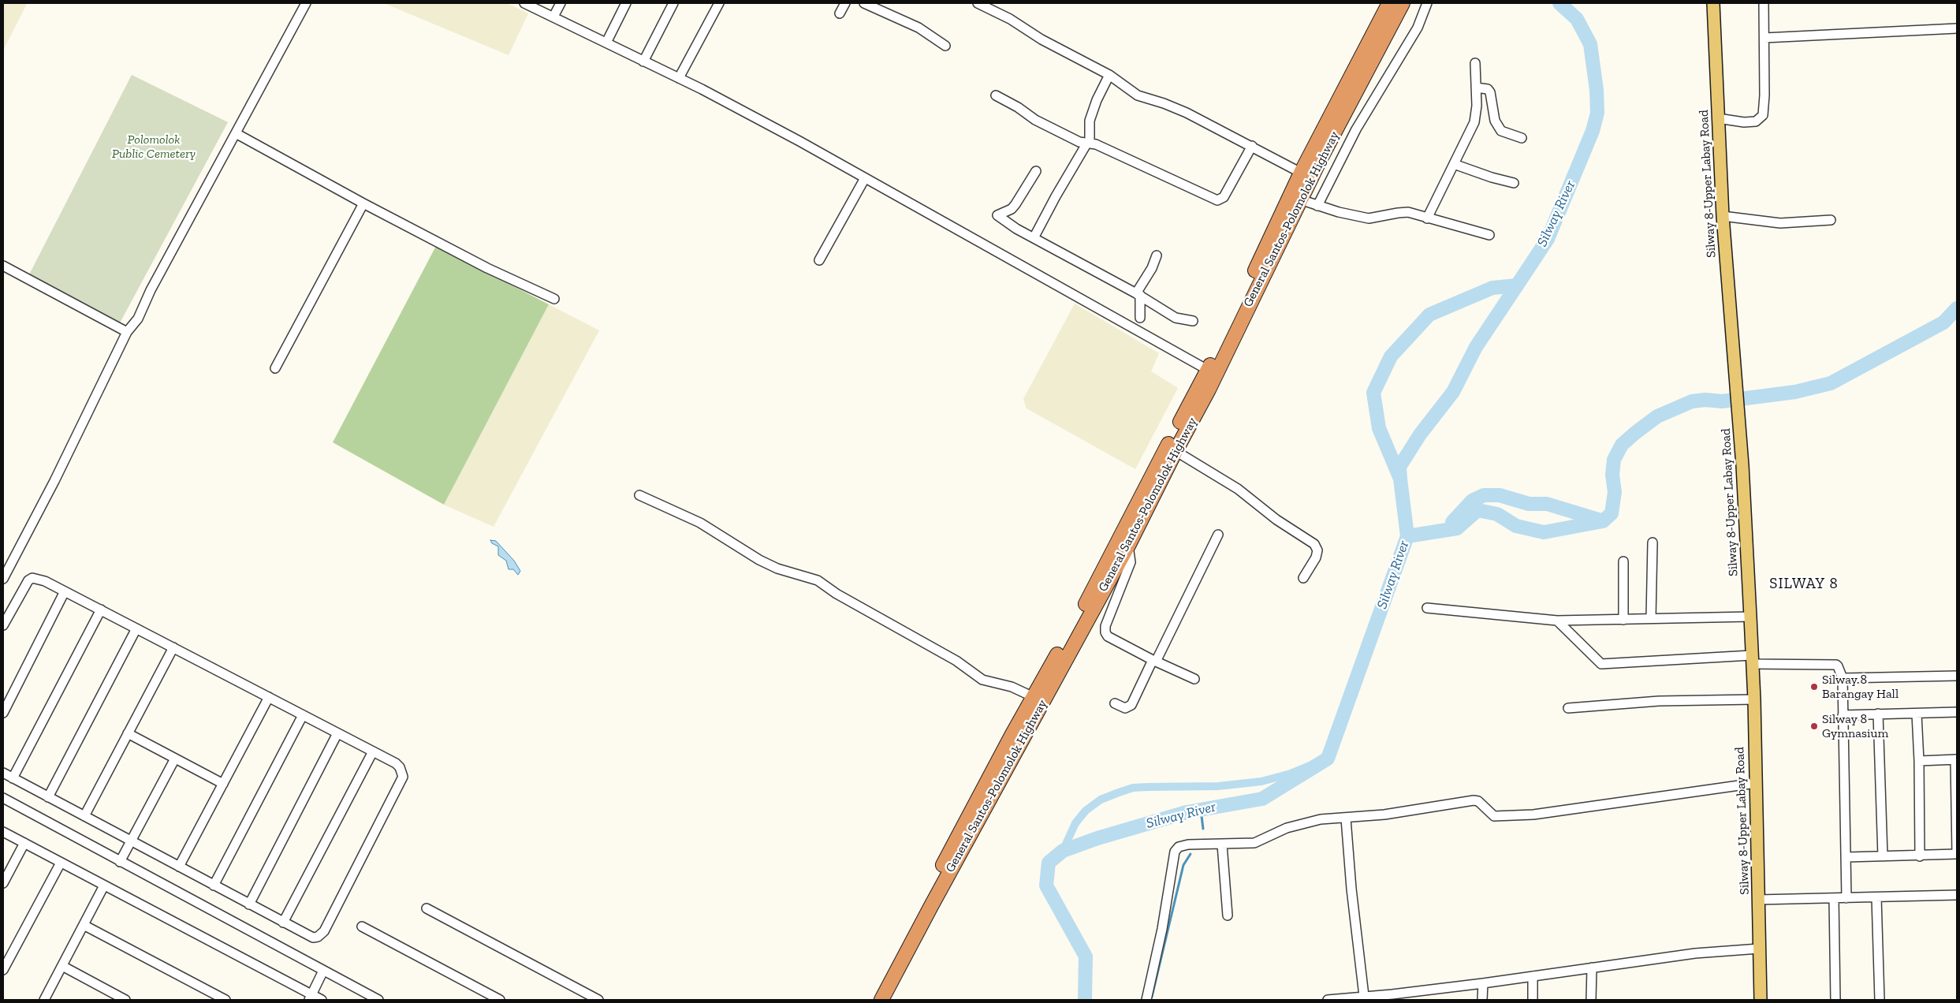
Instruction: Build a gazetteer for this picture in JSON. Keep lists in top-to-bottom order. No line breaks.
{"streets":{"highway":["General Santos-Polomolok Highway"],"main road":["Silway 8-Upper Labay Road"]},"districts":["SILWAY 8"],"water":["Silway River"],"parks":["Polomolok Public Cemetery"],"places":["Silway 8 Barangay Hall","Silway 8 Gymnasium"]}
